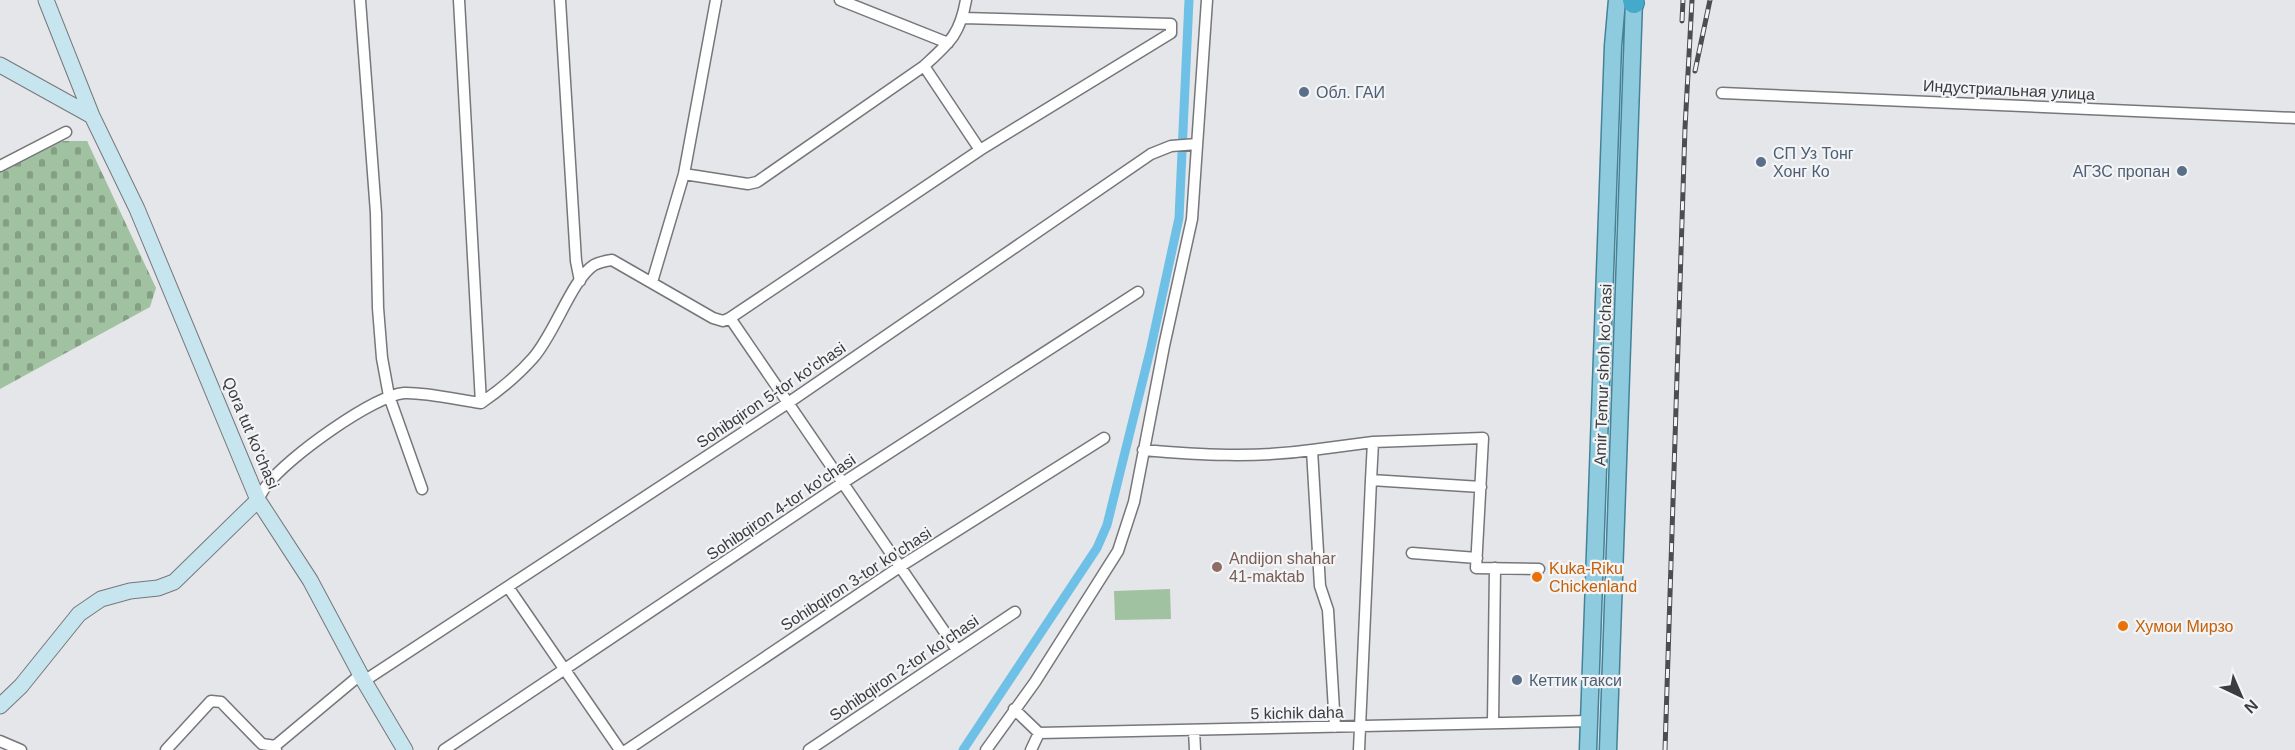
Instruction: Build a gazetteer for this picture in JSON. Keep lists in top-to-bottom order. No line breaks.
{"streets":{"main road":["Amir Temur shoh ko'chasi"],"street":["Индустриальная улица","Sohibqiron 5-tor ko'chasi","Qora tut ko'chasi","Sohibqiron 4-tor ko'chasi","Sohibqiron 3-tor ko'chasi","Sohibqiron 2-tor ko'chasi","5 kichik daha"]},"crossings":[["Amir Temur shoh ko'chasi","5 kichik daha"],["Sohibqiron 5-tor ko'chasi","Qora tut ko'chasi"]],"places":["Обл. ГАИ","СП Уз Тонг Хонг Ко","АГЗС пропан","Andijon shahar 41-maktab","Kuka-Riku Chickenland","Хумои Мирзо","Кеттик такси"],"north":"bottom right"}
